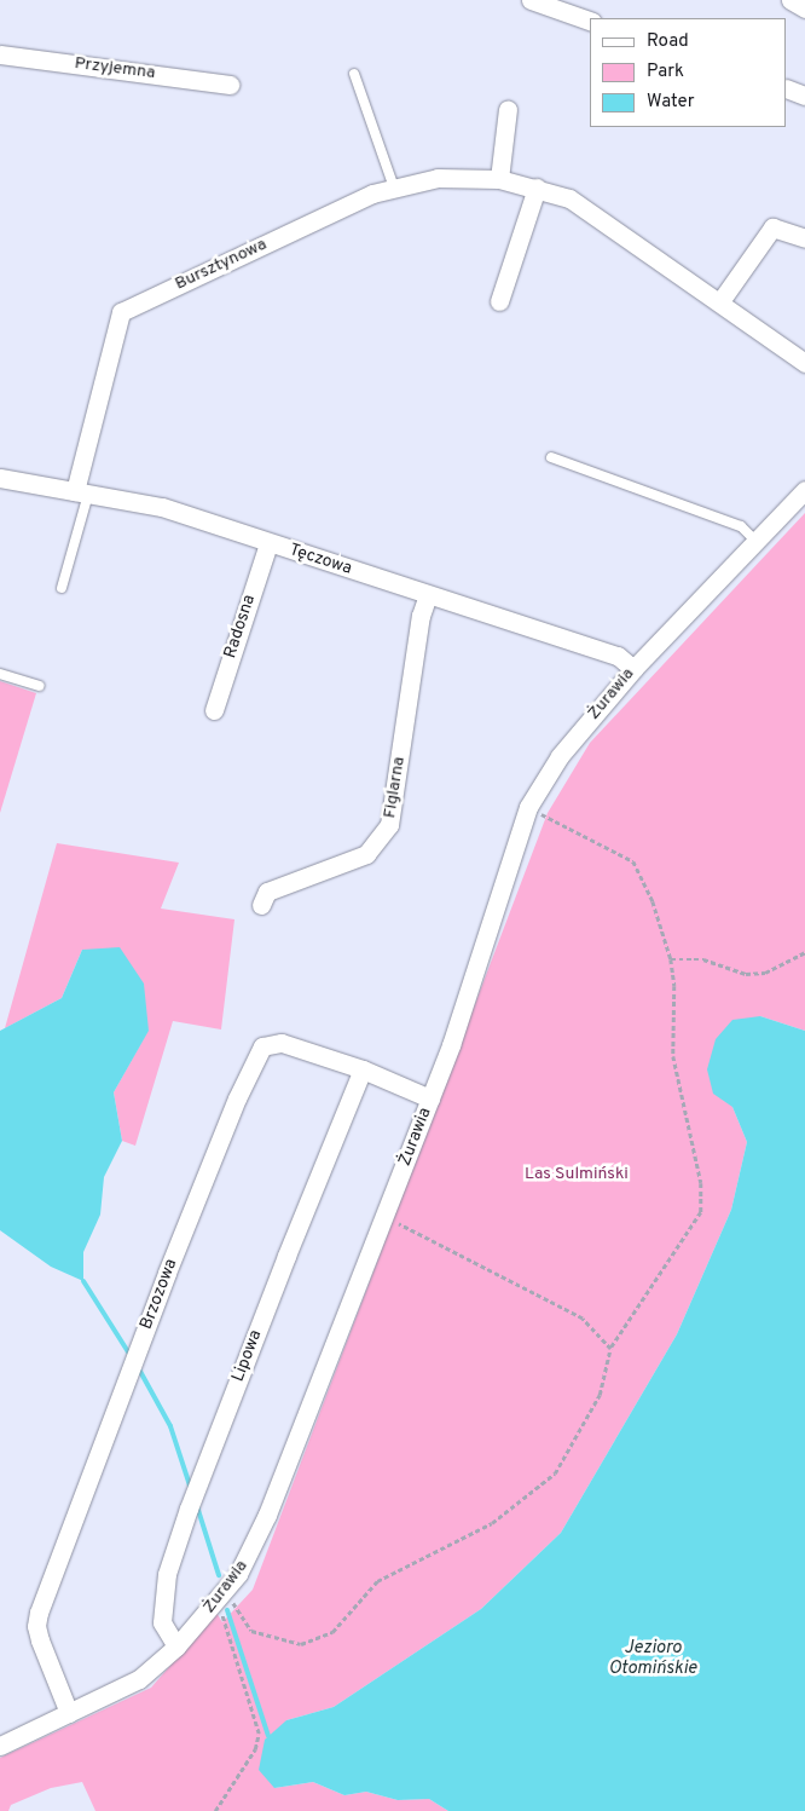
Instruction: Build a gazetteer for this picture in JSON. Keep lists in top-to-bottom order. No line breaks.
{"streets":{"street":["Przyjemna","Bursztynowa","Tęczowa","Radosna","Żurawia","Figlarna","Brzozowa","Lipowa"]},"crossings":[["Bursztynowa","Tęczowa"],["Tęczowa","Radosna"],["Tęczowa","Żurawia"],["Tęczowa","Figlarna"],["Żurawia","Brzozowa"],["Żurawia","Lipowa"],["Brzozowa","Lipowa"]],"water":["Jezioro Otomińskie"],"parks":["Las Sulmiński"],"legend":["Road","Park","Water"]}
